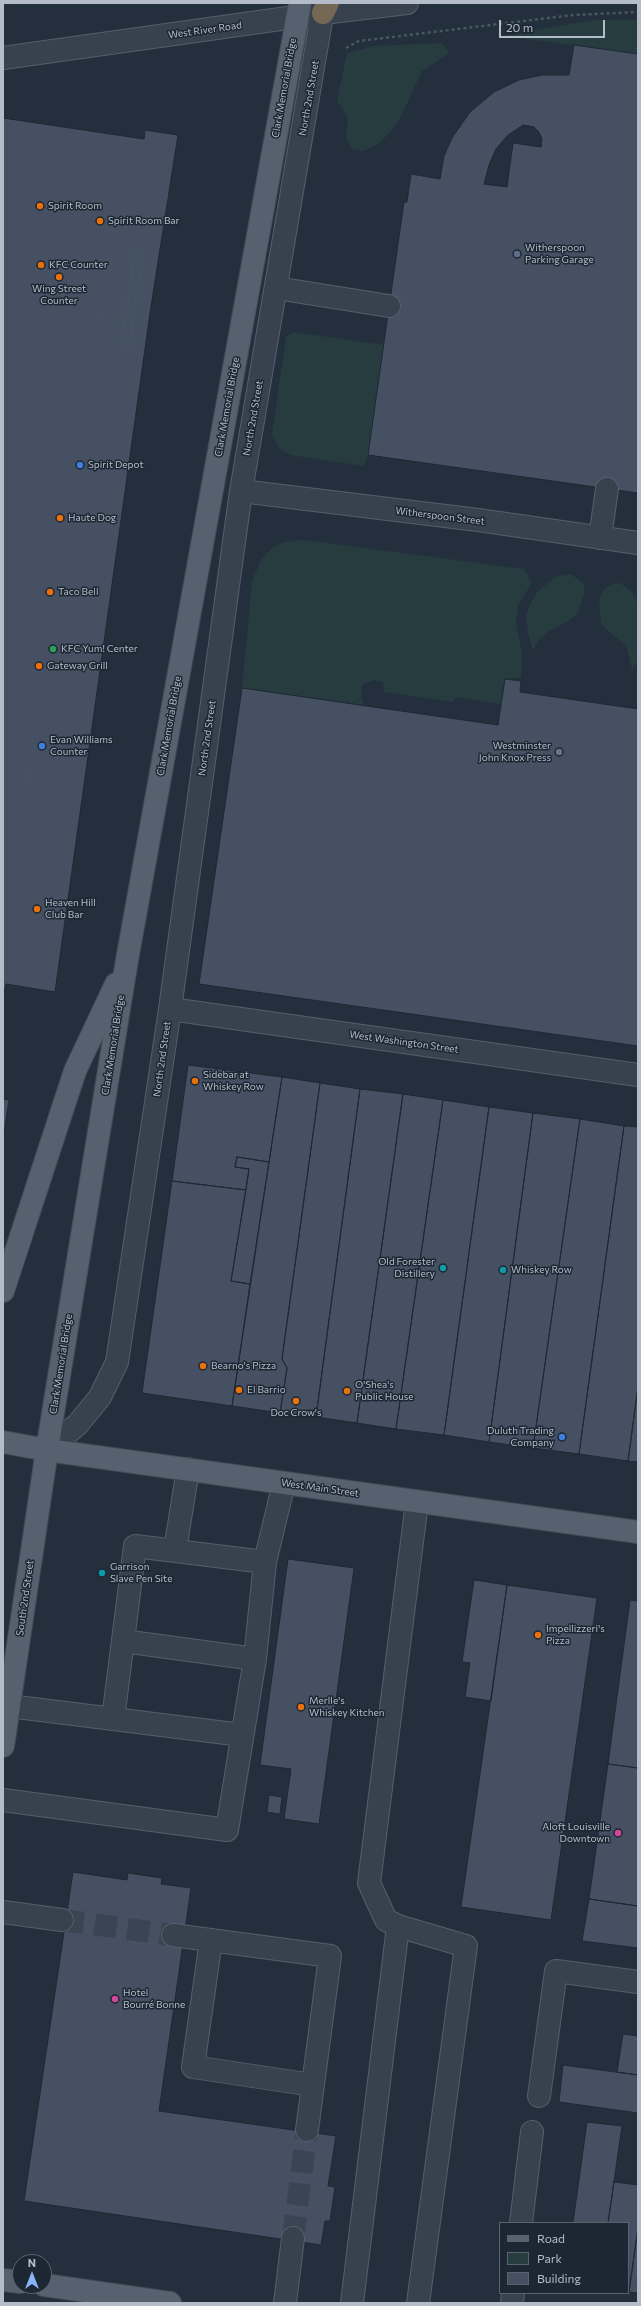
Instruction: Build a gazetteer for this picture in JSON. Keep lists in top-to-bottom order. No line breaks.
{"streets":{"main road":["Clark Memorial Bridge","West Main Street","South 2nd Street"],"street":["West River Road","North 2nd Street","Witherspoon Street","West Washington Street"]},"crossings":[["West River Road","North 2nd Street"],["Clark Memorial Bridge","North 2nd Street"],["Clark Memorial Bridge","West Main Street"],["Clark Memorial Bridge","South 2nd Street"],["North 2nd Street","Witherspoon Street"],["North 2nd Street","West Washington Street"],["North 2nd Street","West Main Street"],["North 2nd Street","South 2nd Street"],["West Main Street","South 2nd Street"]],"places":["Spirit Room","Spirit Room Bar","Witherspoon Parking Garage","KFC Counter","Wing Street Counter","Spirit Depot","Haute Dog","Taco Bell","KFC Yum! Center","Gateway Grill","Evan Williams Counter","Westminster John Knox Press","Heaven Hill Club Bar","Sidebar at Whiskey Row","Old Forester Distillery","Whiskey Row","Bearno's Pizza","El Barrio","O'Shea's Public House","Doc Crow's","Duluth Trading Company","Garrison Slave Pen Site","Impellizzeri's Pizza","Merlle's Whiskey Kitchen","Aloft Louisville Downtown","Hotel Bourré Bonne"],"legend":["Road","Park","Building"],"scale_bar":"20 m","north":"top"}
